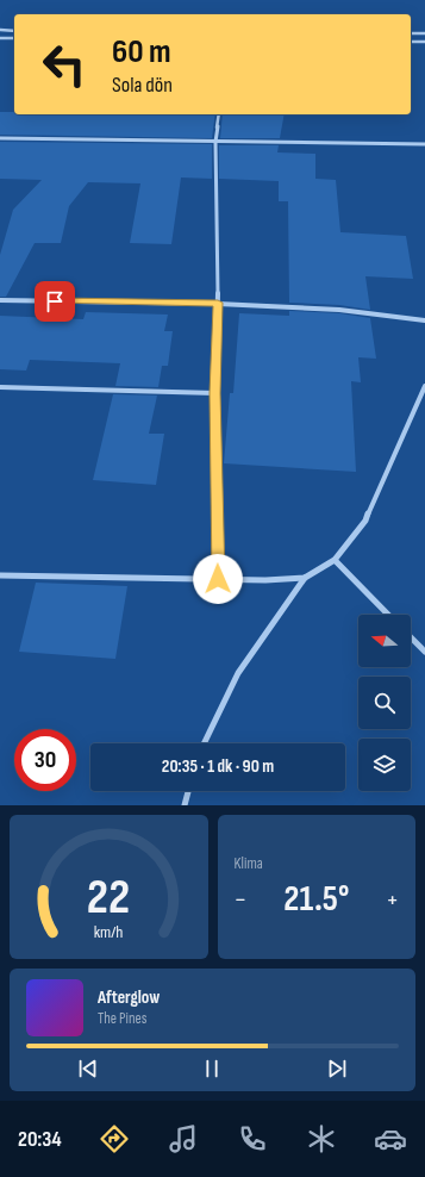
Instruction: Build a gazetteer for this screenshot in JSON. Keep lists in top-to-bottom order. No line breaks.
{"north":"left","page":{"turn":["60 m","Sola dön"],"limit":"30","trip":"20:35 · 1 dk · 90 m","tile":"Klima","heat":["−","21.5°","+"],"song":["Afterglow","The Pines"],"tabs":"20:34","gauge":["22","km/h"]}}
